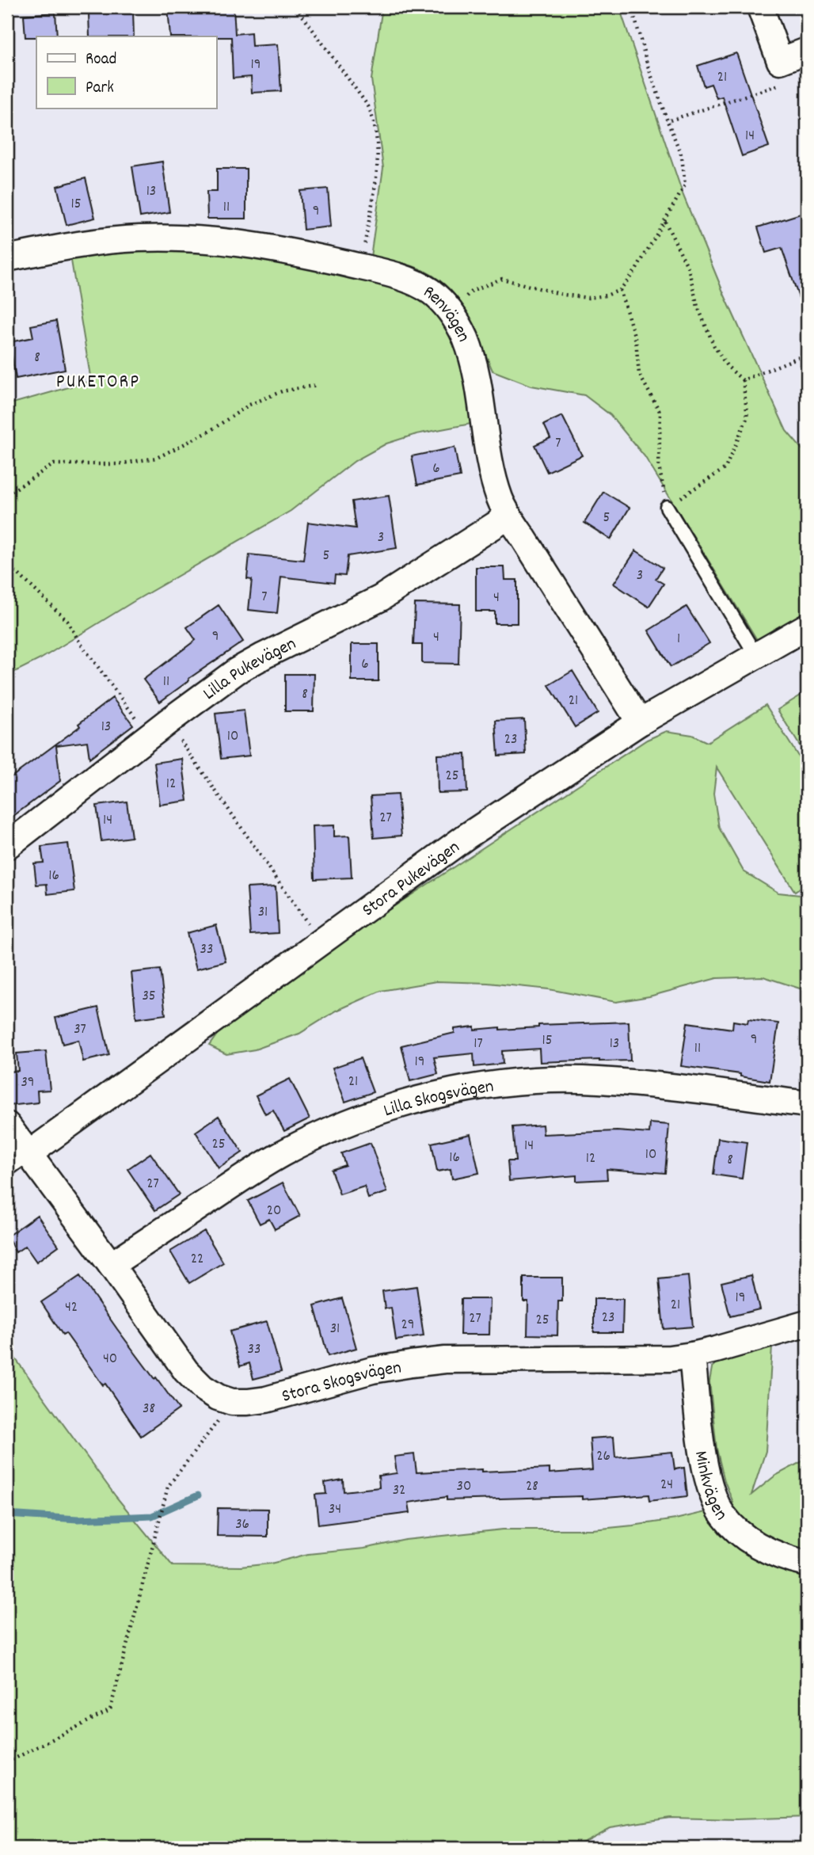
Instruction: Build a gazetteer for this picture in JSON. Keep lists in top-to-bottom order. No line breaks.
{"streets":{"street":["Renvägen","Lilla Pukevägen","Stora Pukevägen","Lilla Skogsvägen","Stora Skogsvägen","Minkvägen"]},"crossings":[["Renvägen","Lilla Pukevägen"],["Renvägen","Stora Pukevägen"],["Stora Pukevägen","Stora Skogsvägen"],["Lilla Skogsvägen","Stora Skogsvägen"],["Stora Skogsvägen","Minkvägen"]],"districts":["PUKETORP"],"house_numbers":["19","21","14","13","15","11","9","8","7","6","5","3","5","3","7","4","9","4","1","6","11","8","21","13","10","23","25","12","27","14","16","31","33","35","37","9","15","17","13","11","19","21","39","25","14","10","16","12","8","27","20","22","19","21","42","23","27","25","29","31","33","40","38","26","24","30","28","32","34","36"],"legend":["Road","Park"]}
